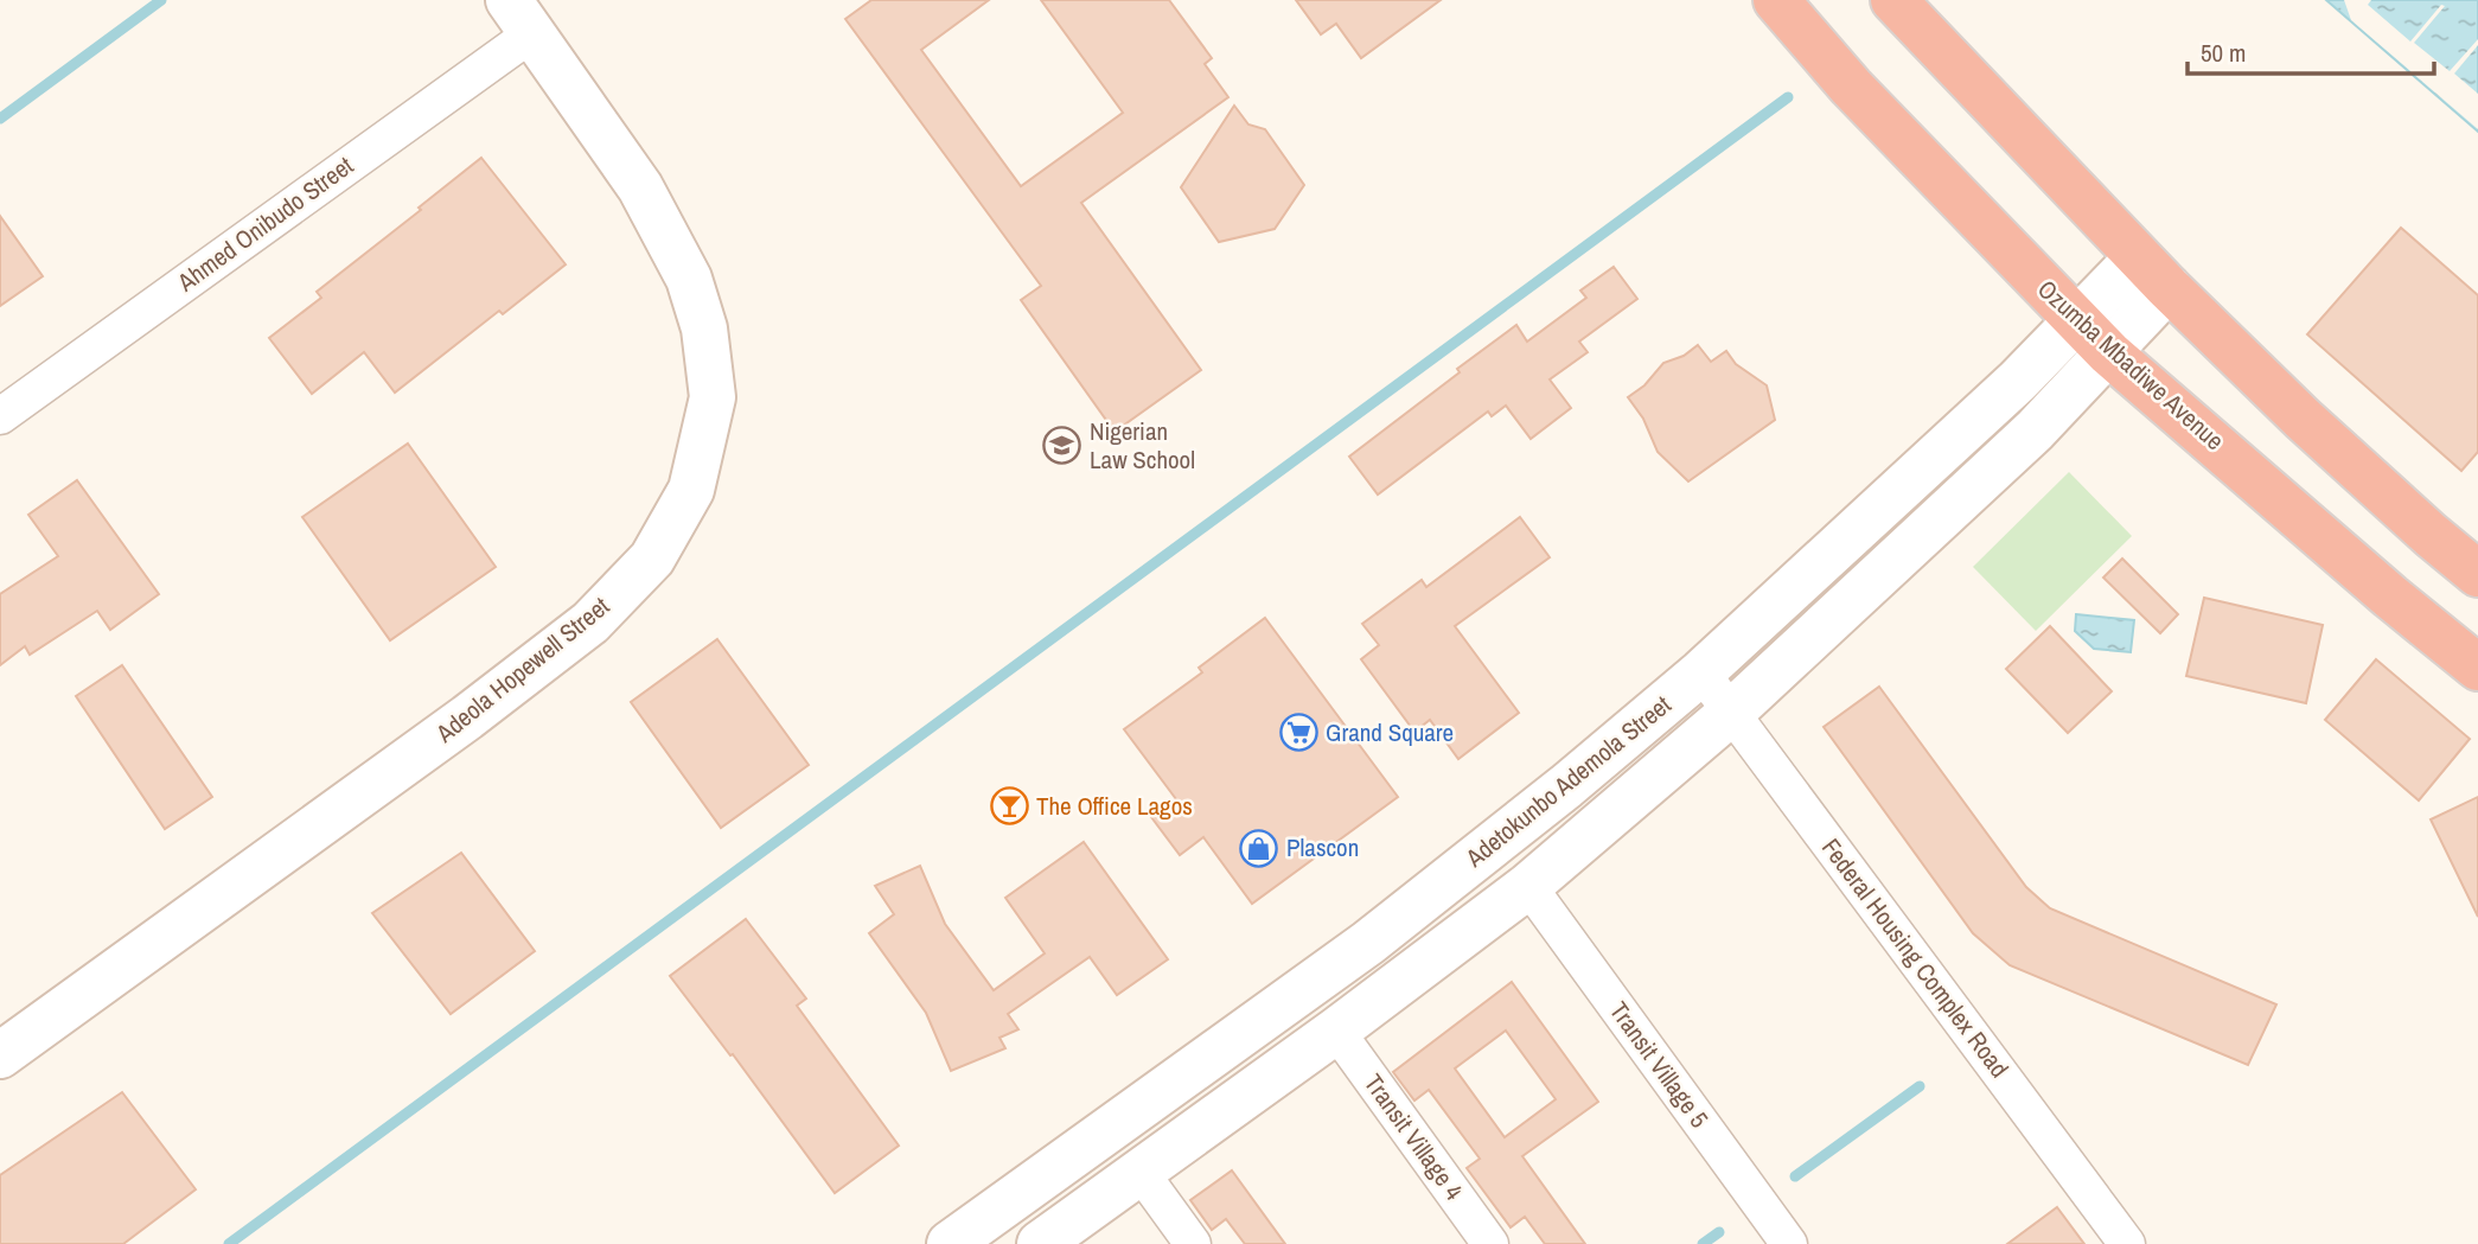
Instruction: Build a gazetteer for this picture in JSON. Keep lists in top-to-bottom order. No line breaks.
{"streets":{"highway":["Ozumba Mbadiwe Avenue"],"main road":["Adeola Hopewell Street","Adetokunbo Ademola Street"],"street":["Ahmed Onibudo Street","Federal Housing Complex Road","Transit Village 5","Transit Village 4"]},"crossings":[["Ahmed Onibudo Street","Adeola Hopewell Street"],["Ozumba Mbadiwe Avenue","Adetokunbo Ademola Street"],["Adetokunbo Ademola Street","Federal Housing Complex Road"],["Adetokunbo Ademola Street","Transit Village 5"],["Adetokunbo Ademola Street","Transit Village 4"]],"places":{"school or university":["Nigerian Law School"],"supermarket":["Grand Square"],"bar":["The Office Lagos"],"shop":["Plascon"]},"scale_bar":"50 m"}
